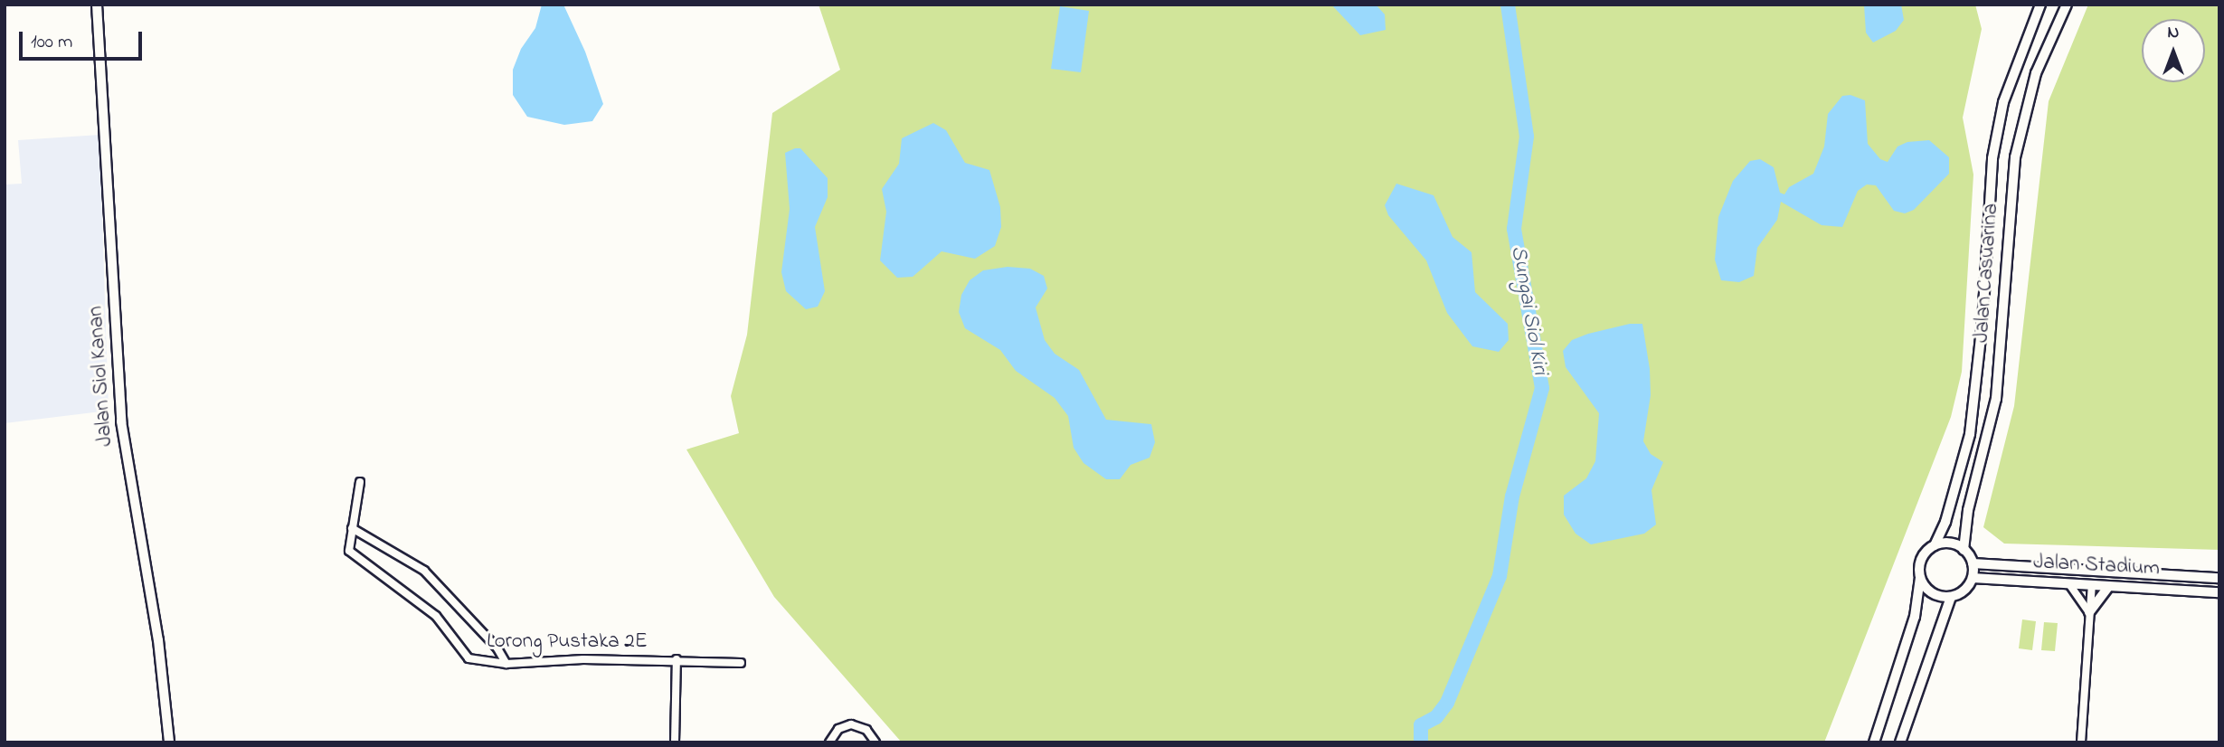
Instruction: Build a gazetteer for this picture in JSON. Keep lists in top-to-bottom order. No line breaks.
{"streets":{"main road":["Jalan Casuarina"],"street":["Jalan Siol Kanan","Jalan Stadium","Lorong Pustaka 2E"]},"crossings":[["Jalan Casuarina","Jalan Stadium"]],"water":["Sungai Siol Kiri"],"scale_bar":"100 m","north":"top"}
